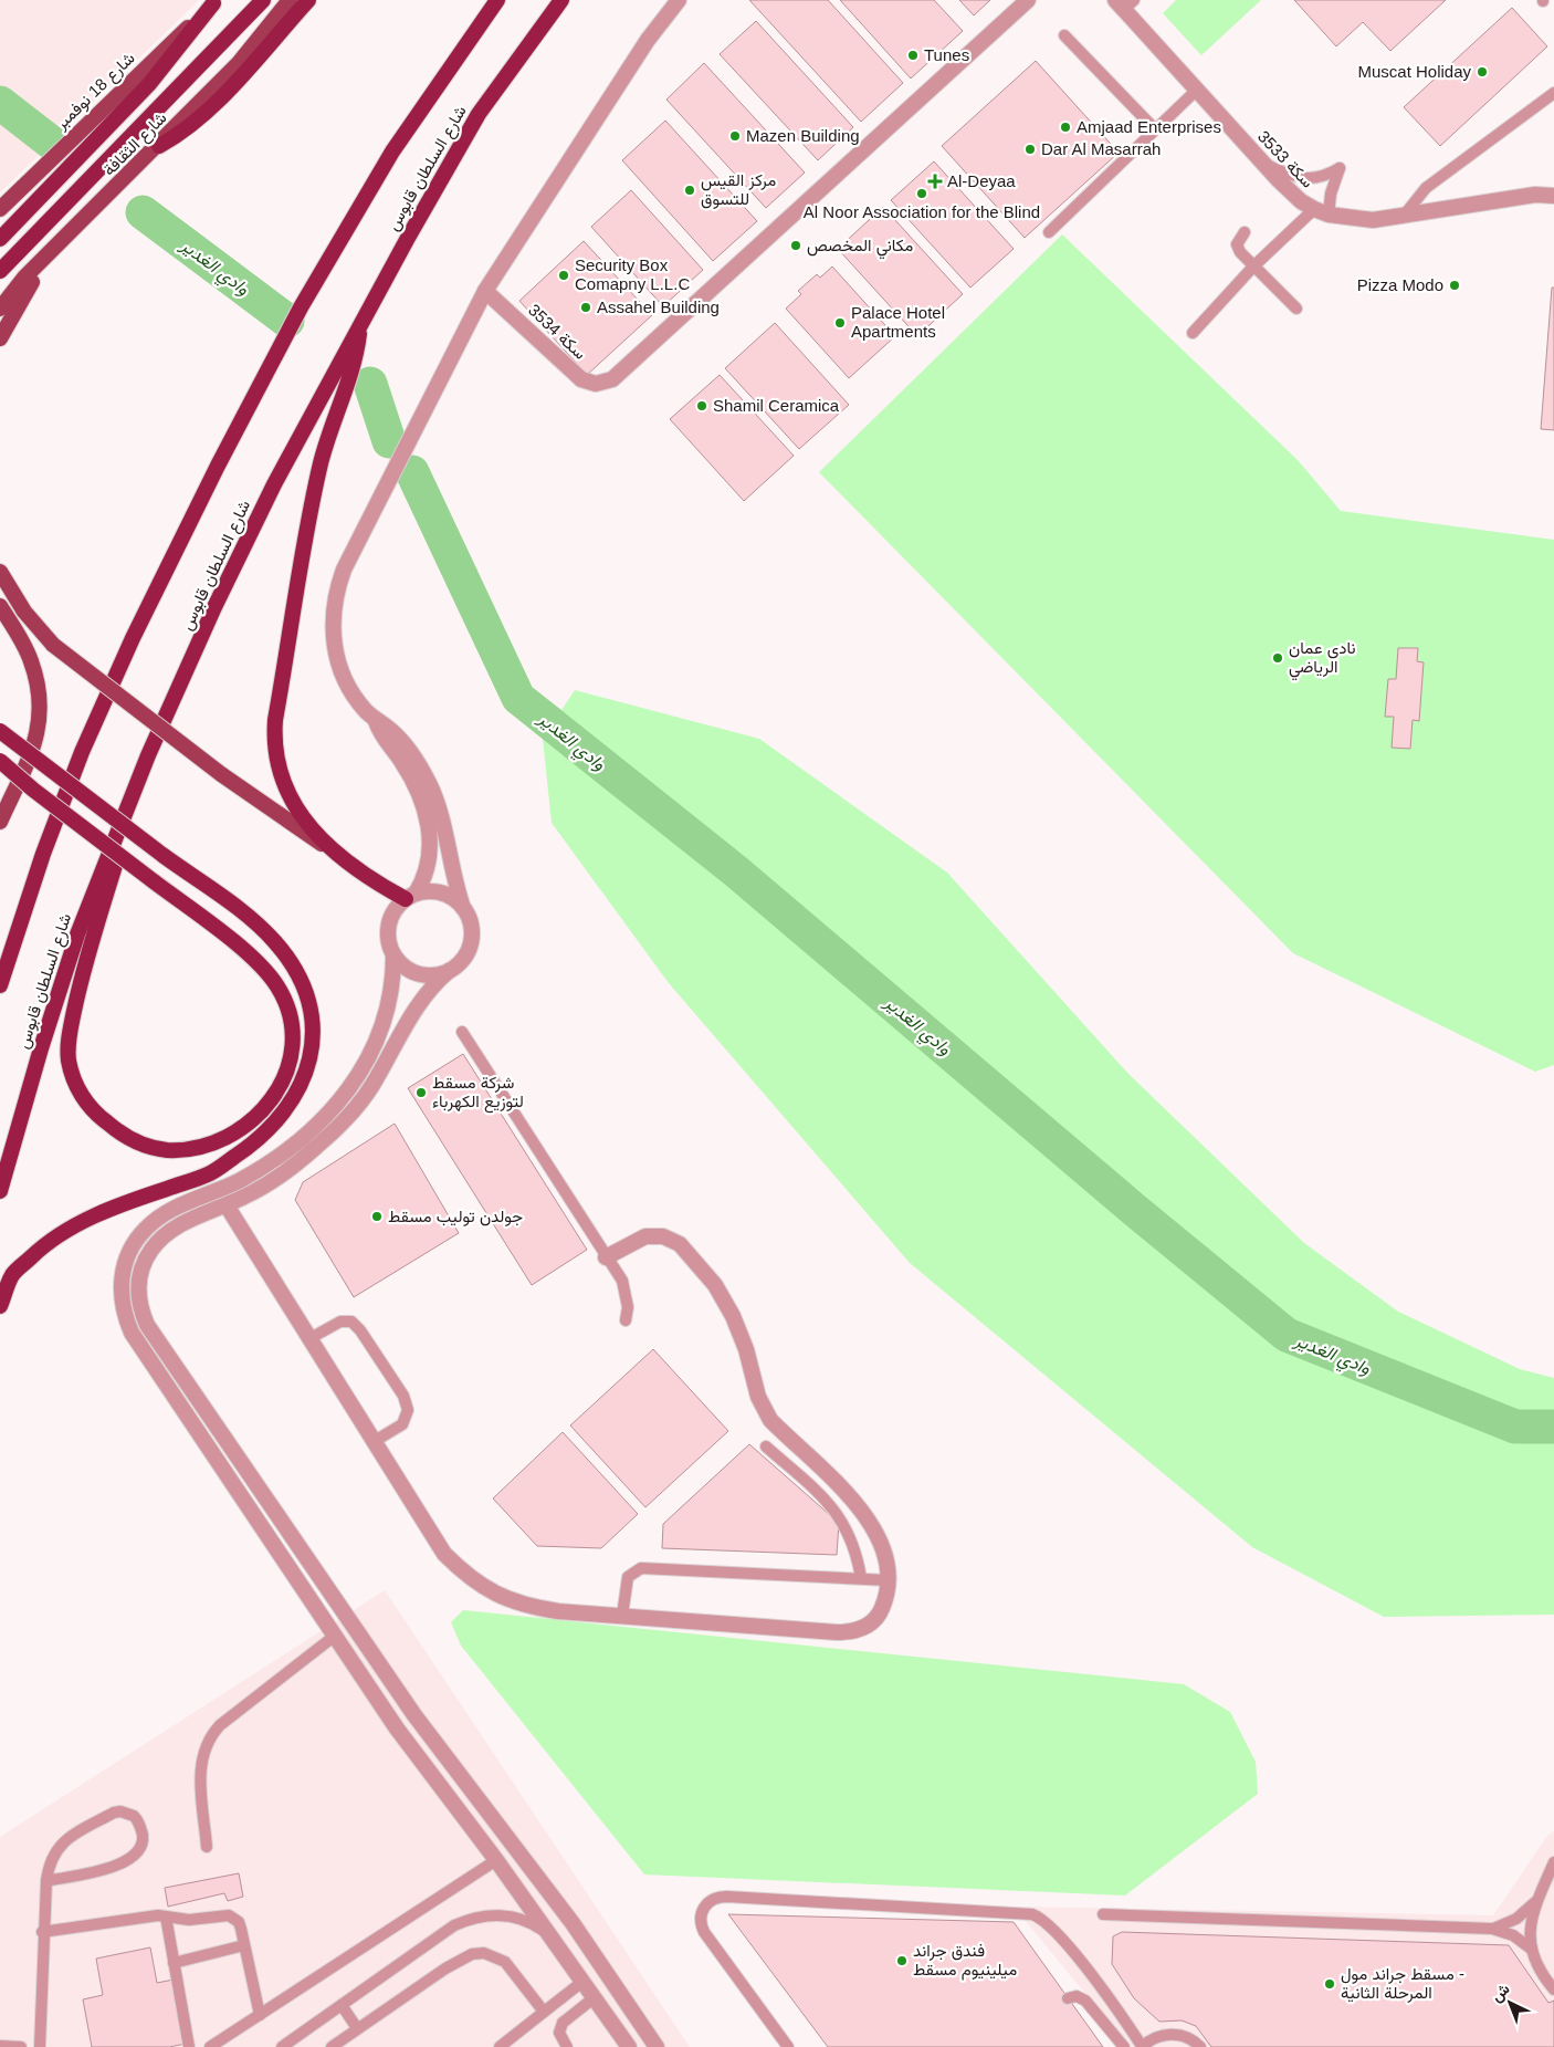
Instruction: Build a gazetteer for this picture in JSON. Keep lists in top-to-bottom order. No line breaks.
{"streets":{"highway":["شارع السلطان قابوس"],"main road":["شارع 18 نوفمبر","شارع الثقافة"],"street":["سكة 3533","سكة 3534"]},"water":["وادي الغدير"],"places":{"other":["Tunes","Muscat Holiday","Amjaad Enterprises","Mazen Building","Dar Al Masarrah","مركز القيس للتسوق","Al Noor Association for the Blind","مكاني المخصص","Security Box Comapny L.L.C","Pizza Modo","Assahel Building","Palace Hotel Apartments","Shamil Ceramica","نادي عمان الرياضي","شركة مسقط لتوزيع الكهرباء","جولدن توليب مسقط","فندق جراند ميلينيوم مسقط","مسقط جراند مول - المرحلة الثانية"],"health":["Al-Deyaa"]},"north":"top left"}
